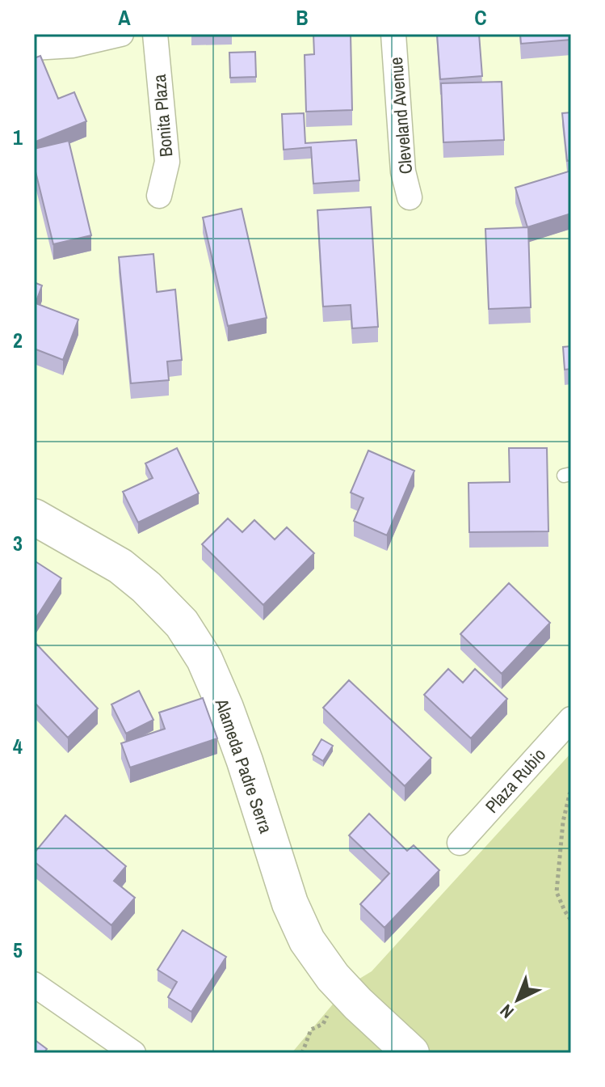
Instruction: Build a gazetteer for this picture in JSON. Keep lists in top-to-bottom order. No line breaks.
{"streets":{"street":["Bonita Plaza","Cleveland Avenue","Alameda Padre Serra","Plaza Rubio"]},"north":"bottom left","grid":{"columns":["A","B","C"],"rows":["1","2","3","4","5"]}}
